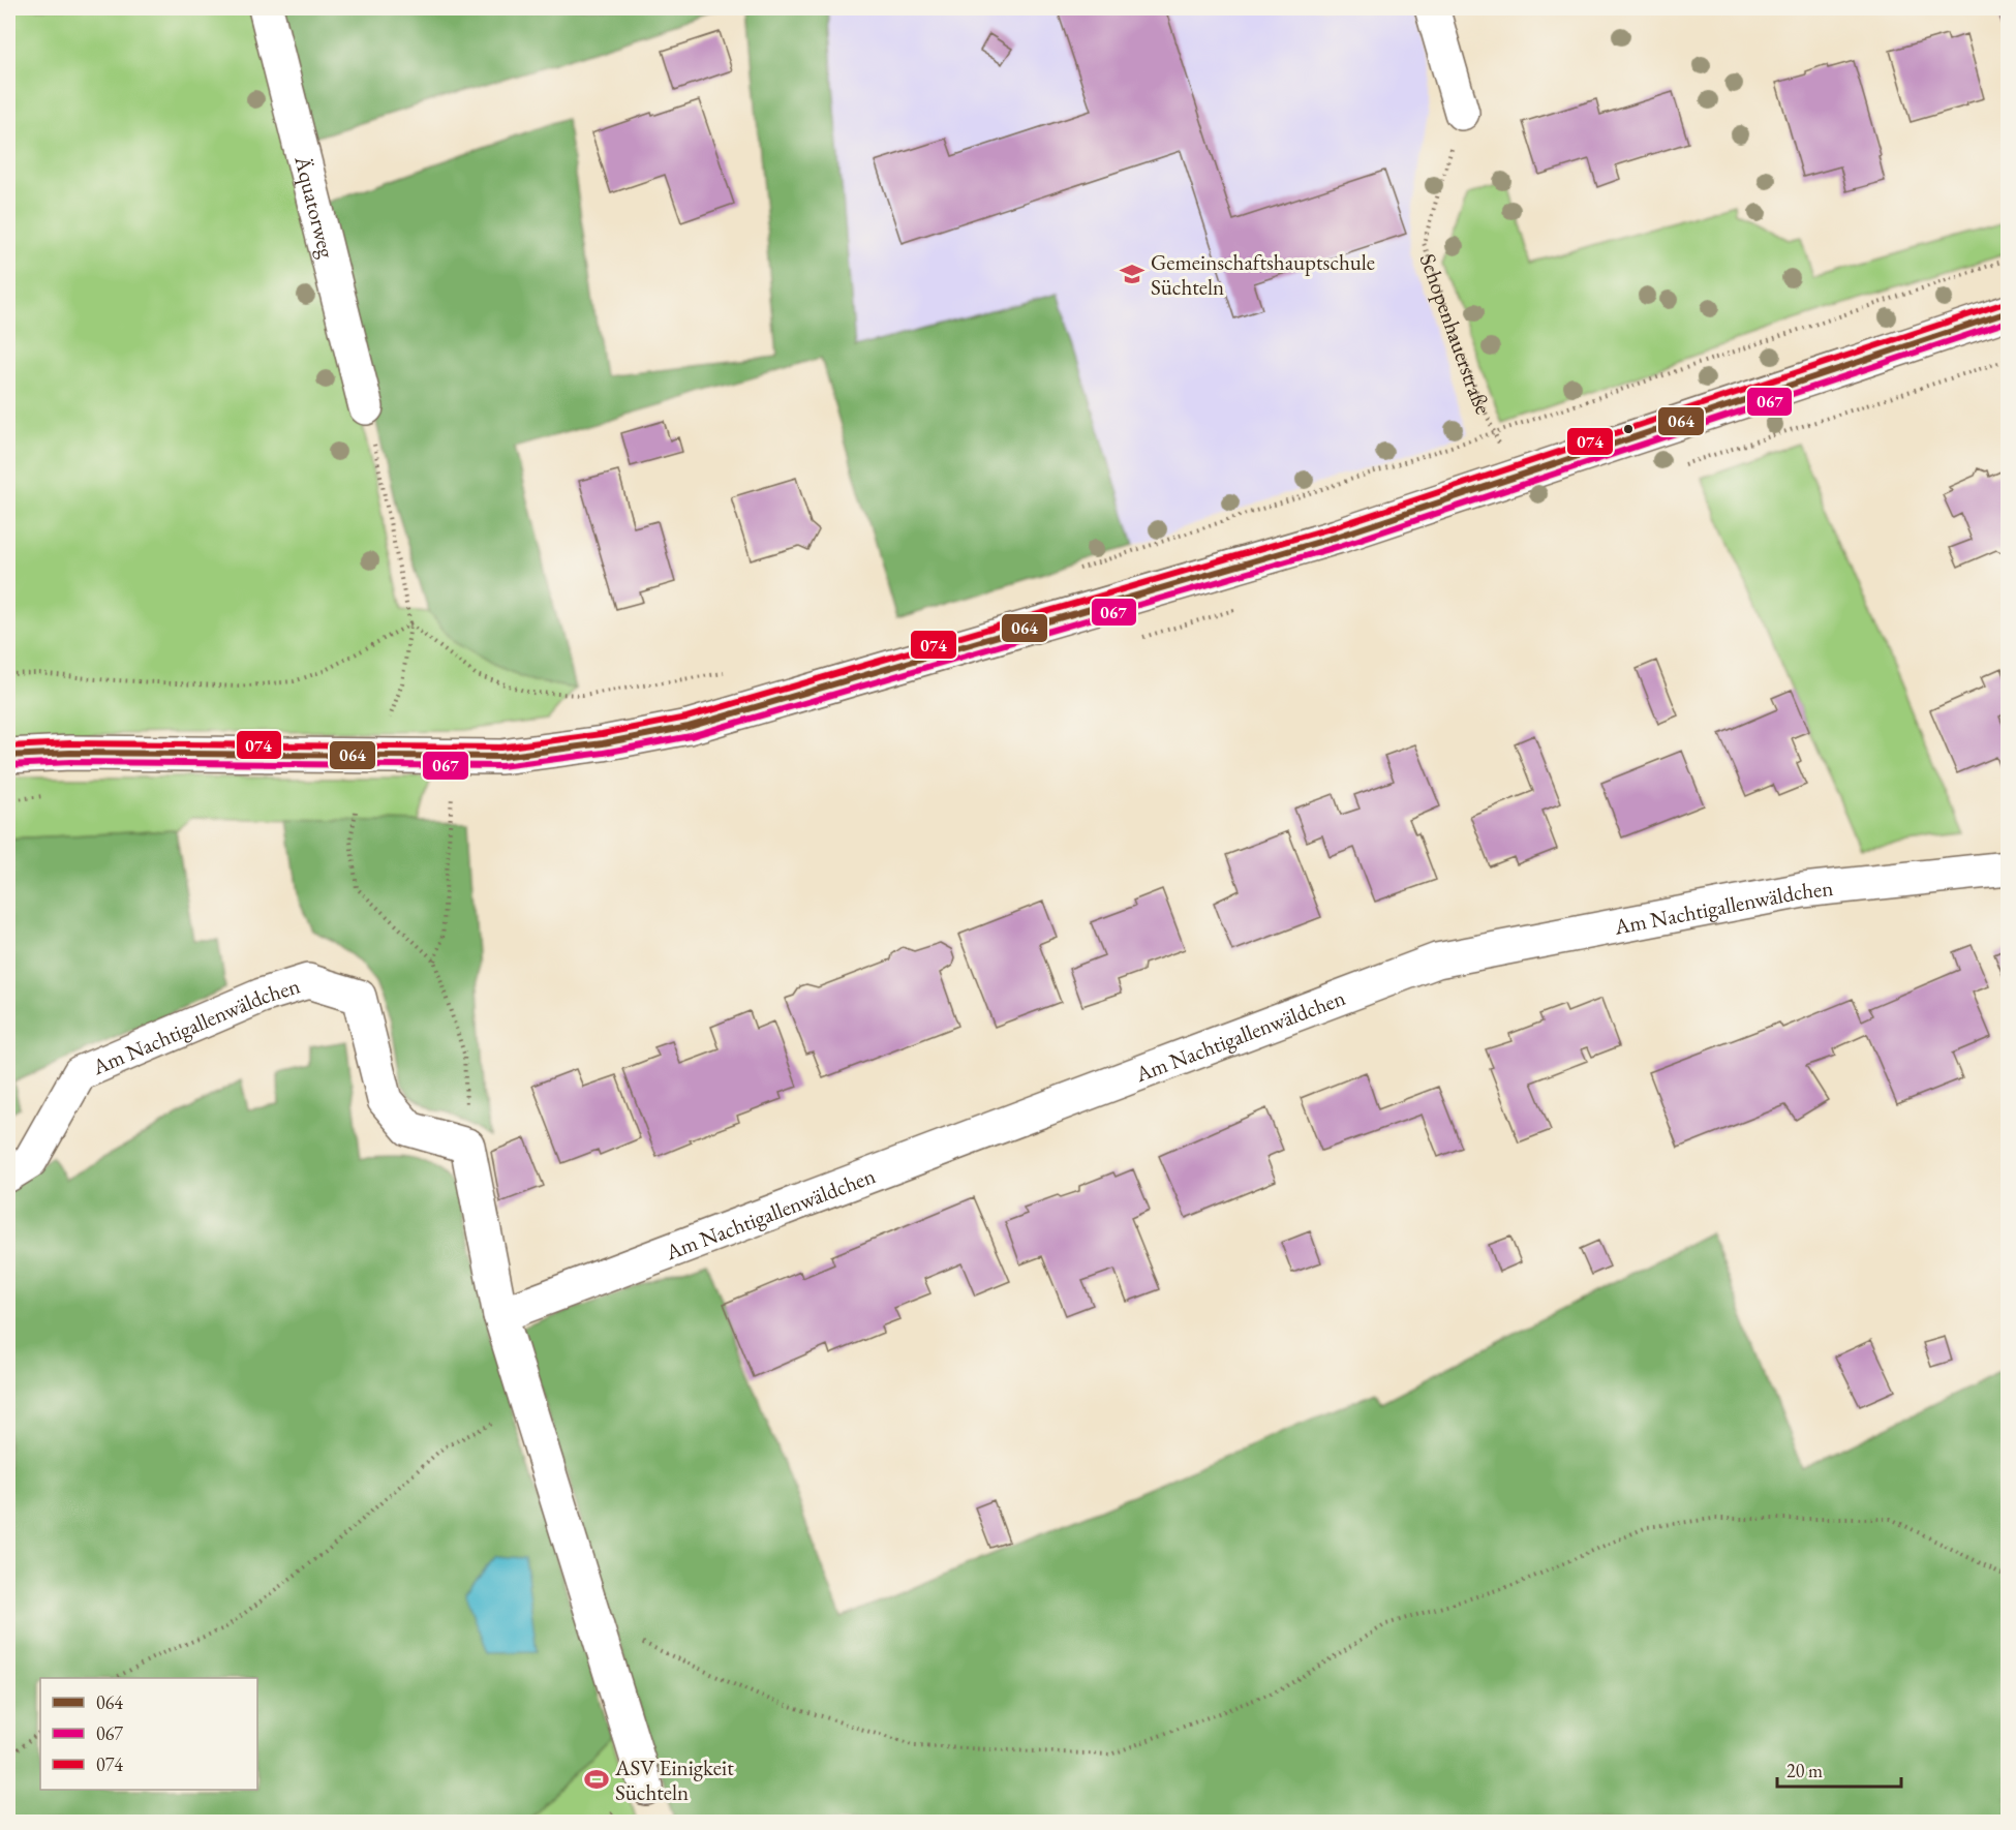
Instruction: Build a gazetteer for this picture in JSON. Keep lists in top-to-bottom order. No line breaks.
{"streets":{"street":["Äquatorweg","Am Nachtigallenwäldchen"],"path":["Schopenhauerstraße"]},"places":{"school or university":["Gemeinschaftshauptschule Süchteln"],"sports":["ASV Einigkeit Süchteln"]},"lines":["transit line 074","transit line 064","transit line 067"],"legend":["064","067","074"],"scale_bar":"20 m"}
